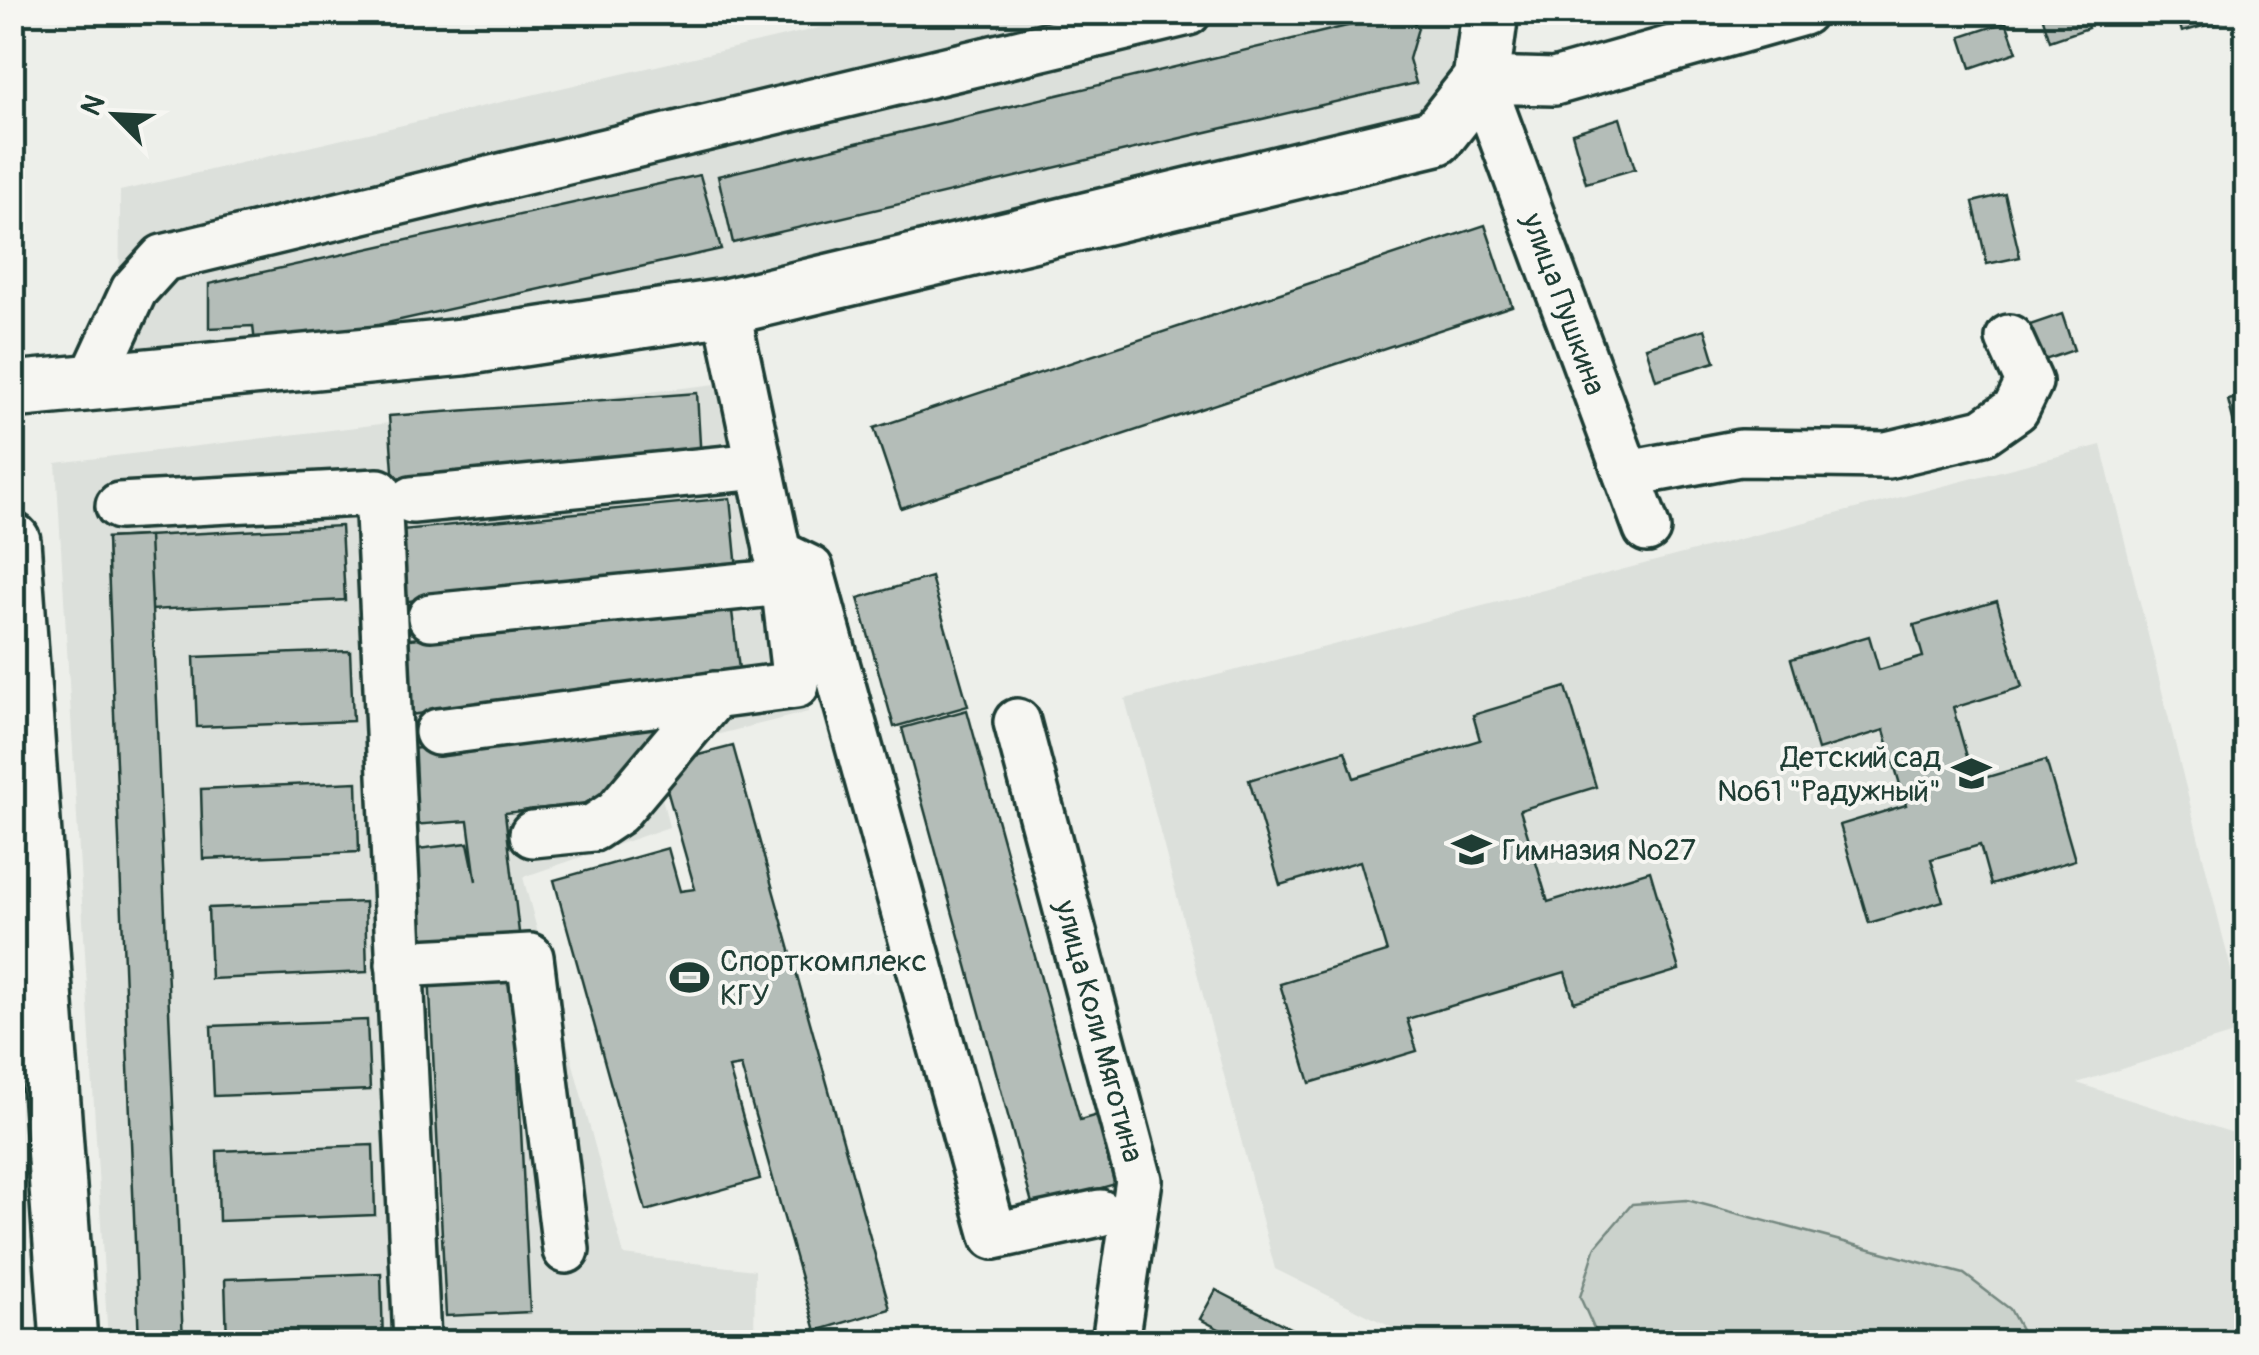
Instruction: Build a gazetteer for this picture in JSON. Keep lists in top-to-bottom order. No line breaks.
{"streets":{"street":["улица Пушкина","улица Коли Мяготина"]},"places":{"school or university":["Детский сад №61 \"Радужный\"","Гимназия №27"],"sports":["Спорткомплекс КГУ"]},"north":"top left"}
